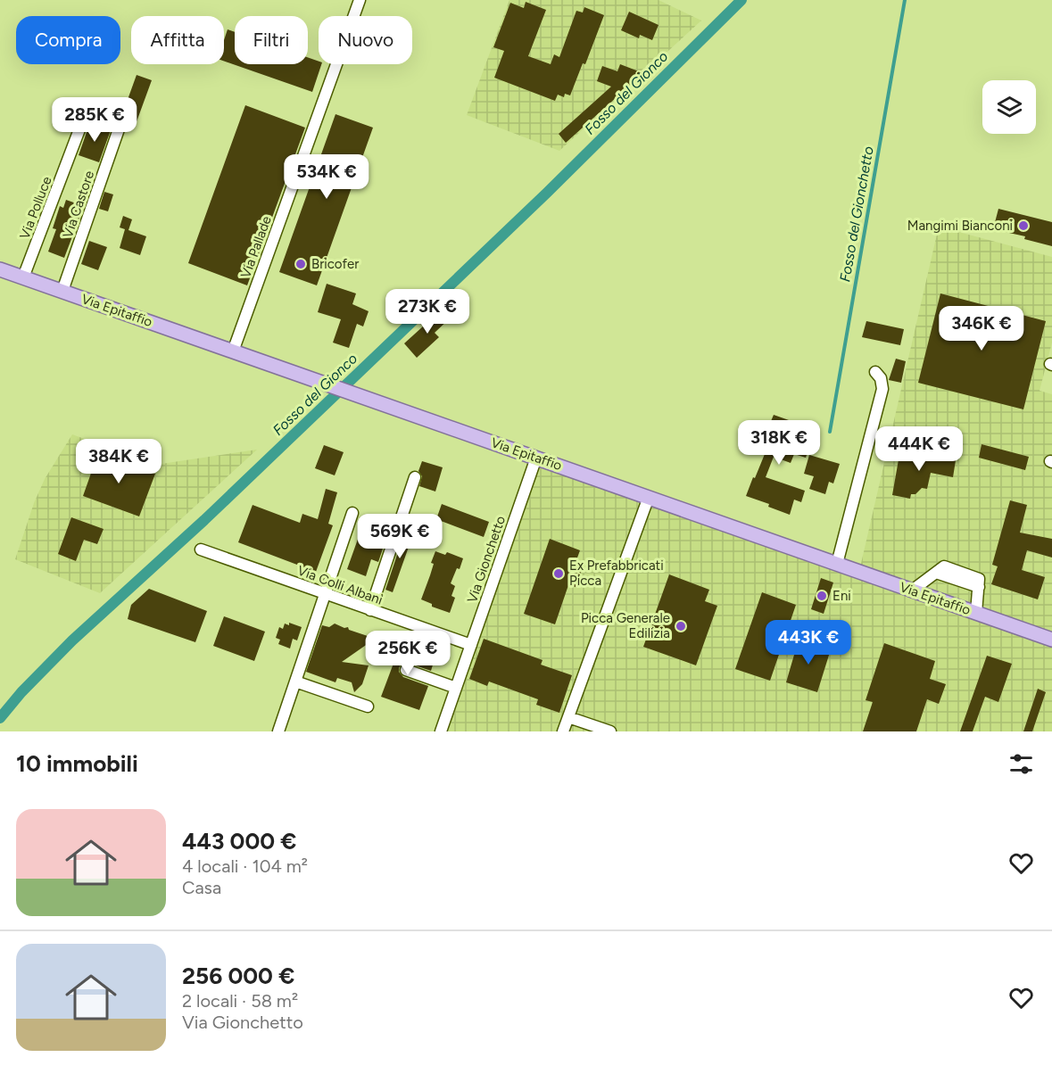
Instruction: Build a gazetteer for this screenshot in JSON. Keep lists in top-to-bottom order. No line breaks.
{"streets":{"main road":["Via Epitaffio"],"street":["Via Castore","Via Polluce","Via Pallade","Via Gionchetto","Via Colli Albani"]},"crossings":[["Via Castore","Via Epitaffio"],["Via Polluce","Via Epitaffio"],["Via Pallade","Via Epitaffio"],["Via Epitaffio","Via Gionchetto"],["Via Gionchetto","Via Colli Albani"]],"water":["Fosso del Gionco","Fosso del Gionchetto"],"places":["Mangimi Bianconi","Bricofer","Ex Prefabbricati Picca","Eni","Picca Generale Edilizia"],"page":{"chip":["Compra","Affitta","Filtri","Nuovo"],"price":["285K €","534K €","273K €","346K €","318K €","444K €","384K €","569K €","443K €","256K €"],"heading":"10 immobili","list":[{"name":"443 000 €","note":"4 locali · 104 m² · Casa"},{"name":"256 000 €","note":"2 locali · 58 m² · Via Gionchetto"}]}}
